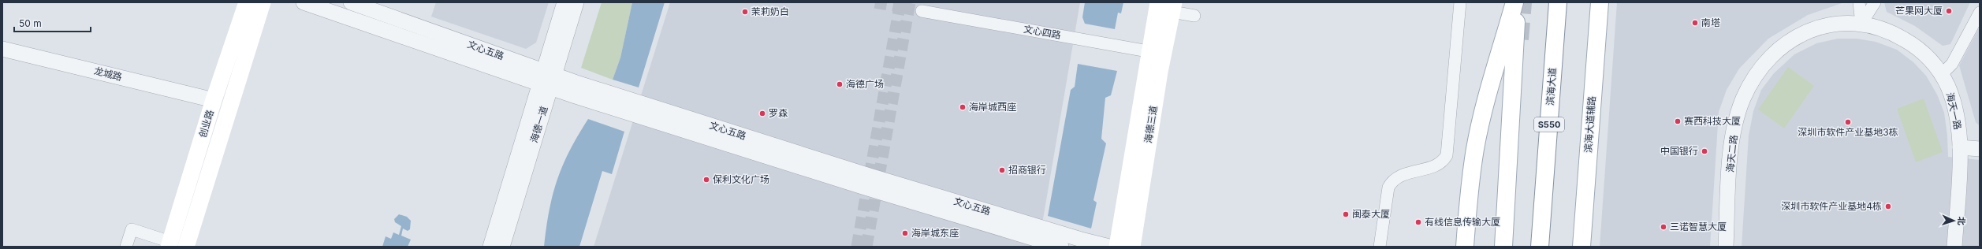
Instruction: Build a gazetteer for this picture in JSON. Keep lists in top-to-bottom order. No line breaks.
{"streets":{"main road":["滨海大道","创业路","海德三道","S550","滨海大道辅路"],"street":["文心四路","文心五路","龙城路","海天一路","海德一道","海天二路"]},"crossings":[["文心四路","海德三道"],["文心五路","海德一道"],["龙城路","创业路"],["海天一路","海天二路"]],"places":["芒果网大厦","茉莉奶白","南塔","海德广场","海岸城西座","罗森","赛西科技大厦","深圳市软件产业基地3栋","中国银行","招商银行","保利文化广场","深圳市软件产业基地4栋","闽泰大厦","有线信息传输大厦","三诺智慧大厦","海岸城东座"],"scale_bar":"50 m","north":"right"}
